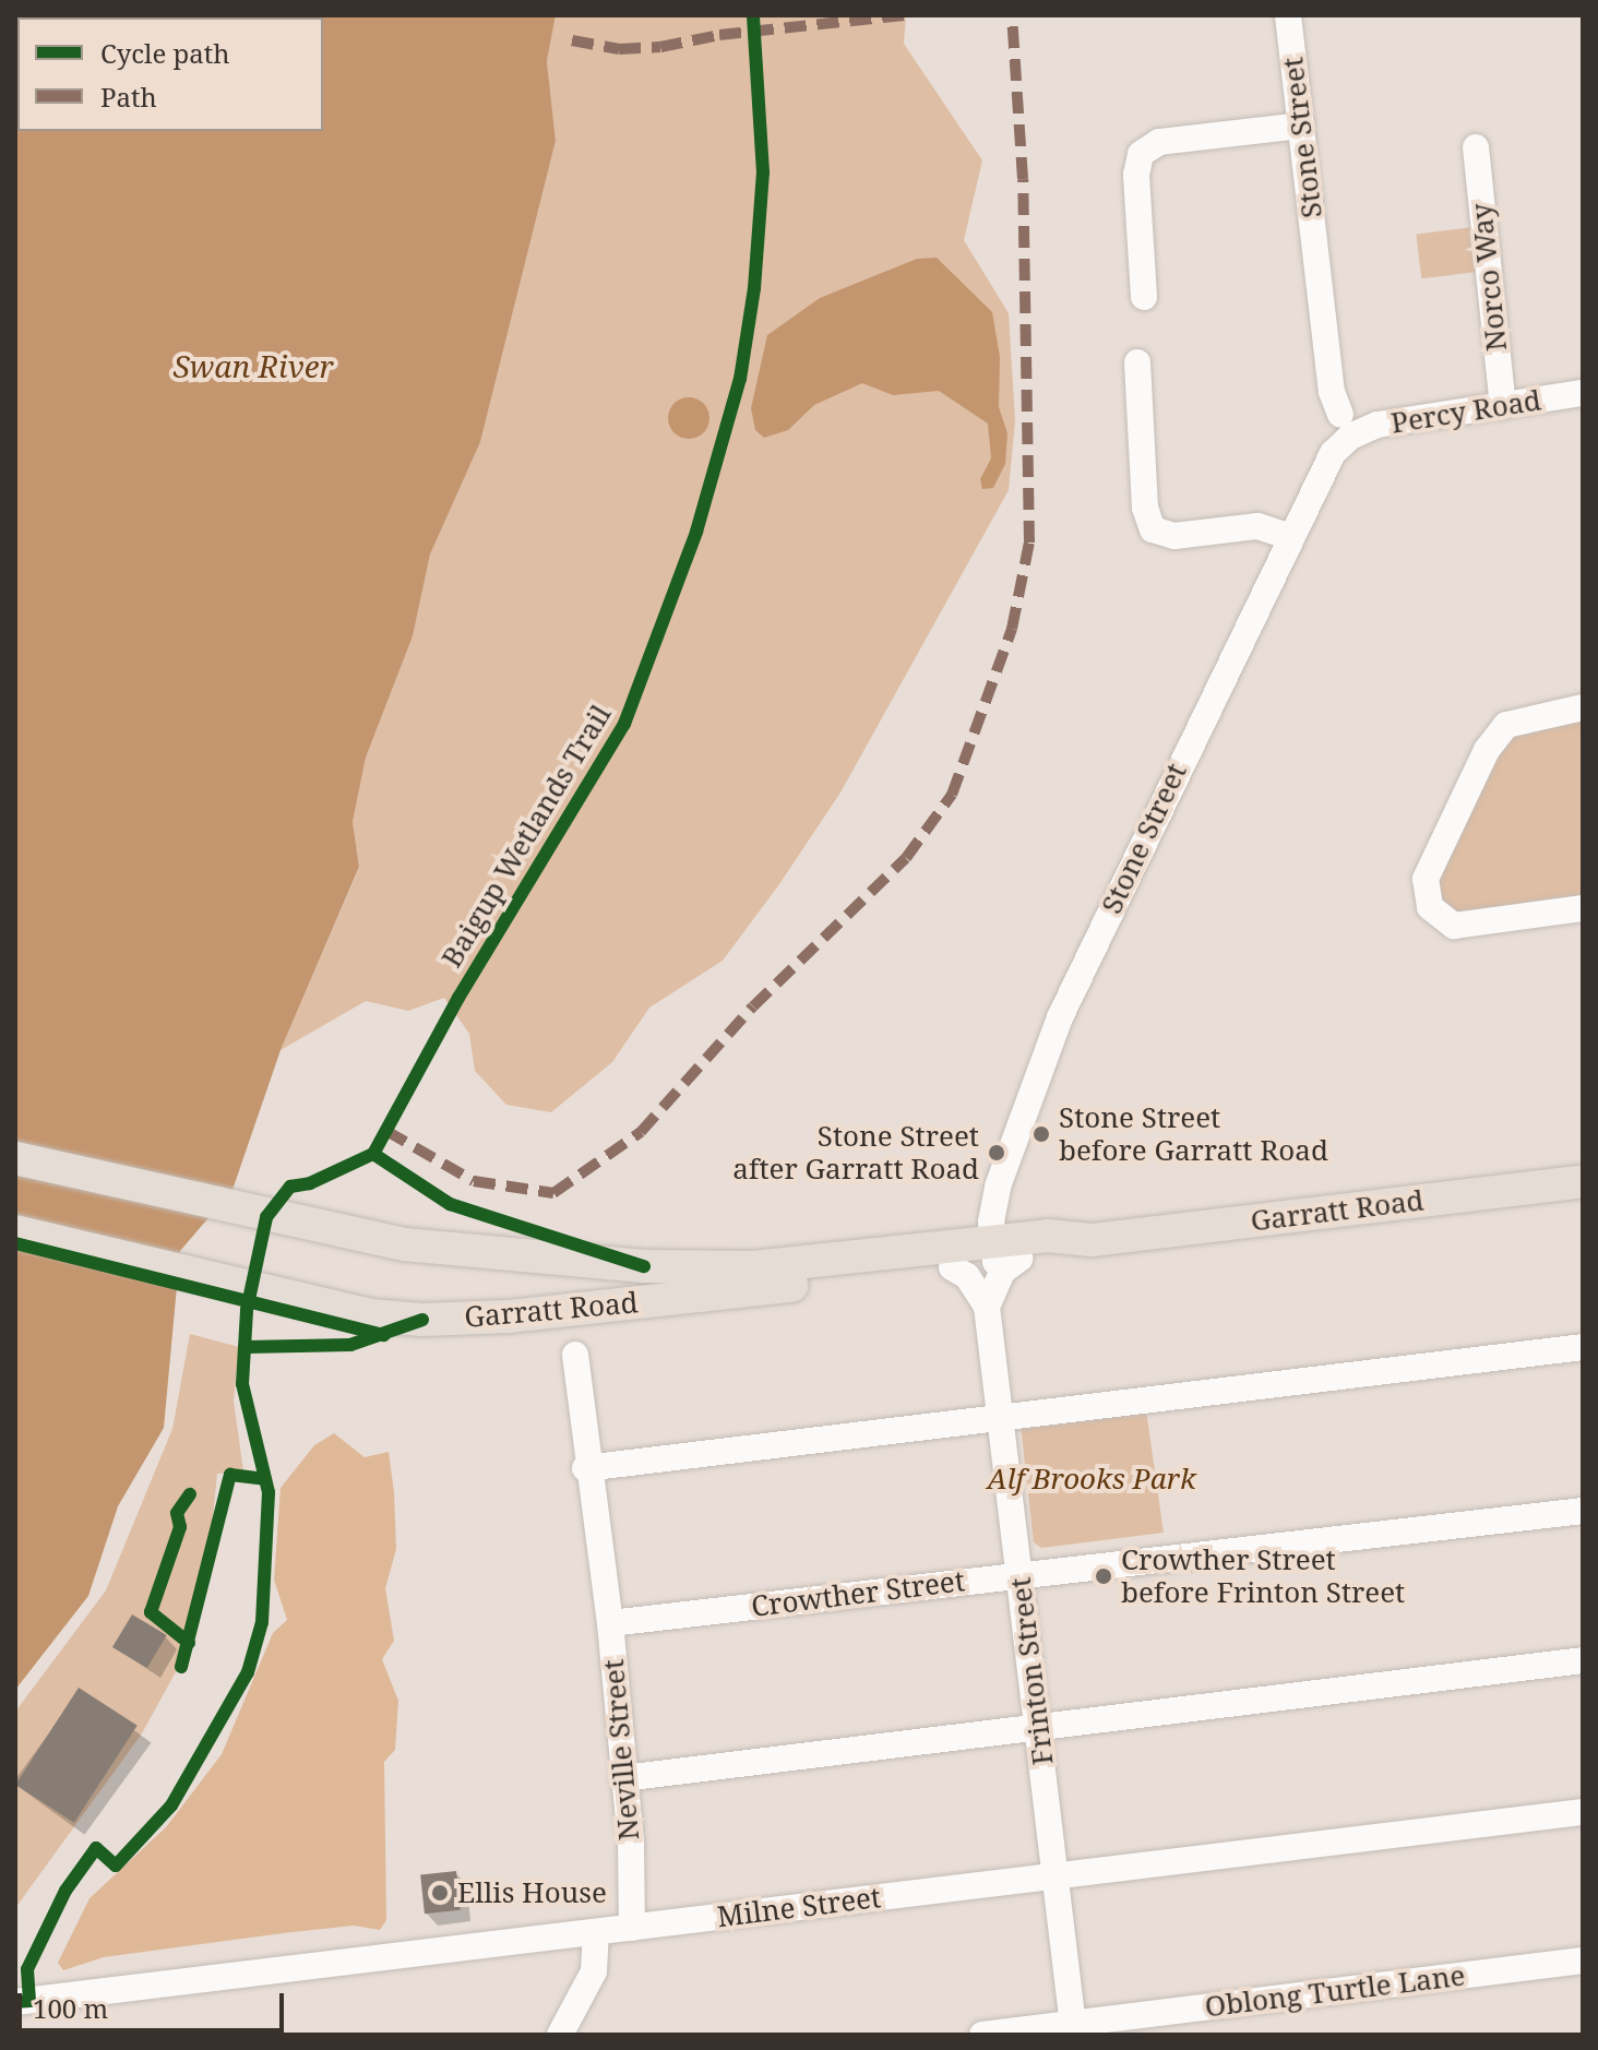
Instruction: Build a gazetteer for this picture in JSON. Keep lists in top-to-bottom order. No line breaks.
{"streets":{"main road":["Garratt Road"],"street":["Stone Street","Norco Way","Percy Road","Crowther Street","Frinton Street","Neville Street","Milne Street","Oblong Turtle Lane"],"cycle path":["Baigup Wetlands Trail"]},"crossings":[["Stone Street","Percy Road"],["Stone Street","Garratt Road"],["Norco Way","Percy Road"],["Garratt Road","Frinton Street"],["Crowther Street","Frinton Street"],["Crowther Street","Neville Street"],["Frinton Street","Milne Street"],["Frinton Street","Oblong Turtle Lane"],["Neville Street","Milne Street"]],"water":["Swan River"],"parks":["Alf Brooks Park"],"places":["Stone Street before Garratt Road","Stone Street after Garratt Road","Crowther Street before Frinton Street","Ellis House"],"legend":["Cycle path","Path"],"scale_bar":"100 m"}
